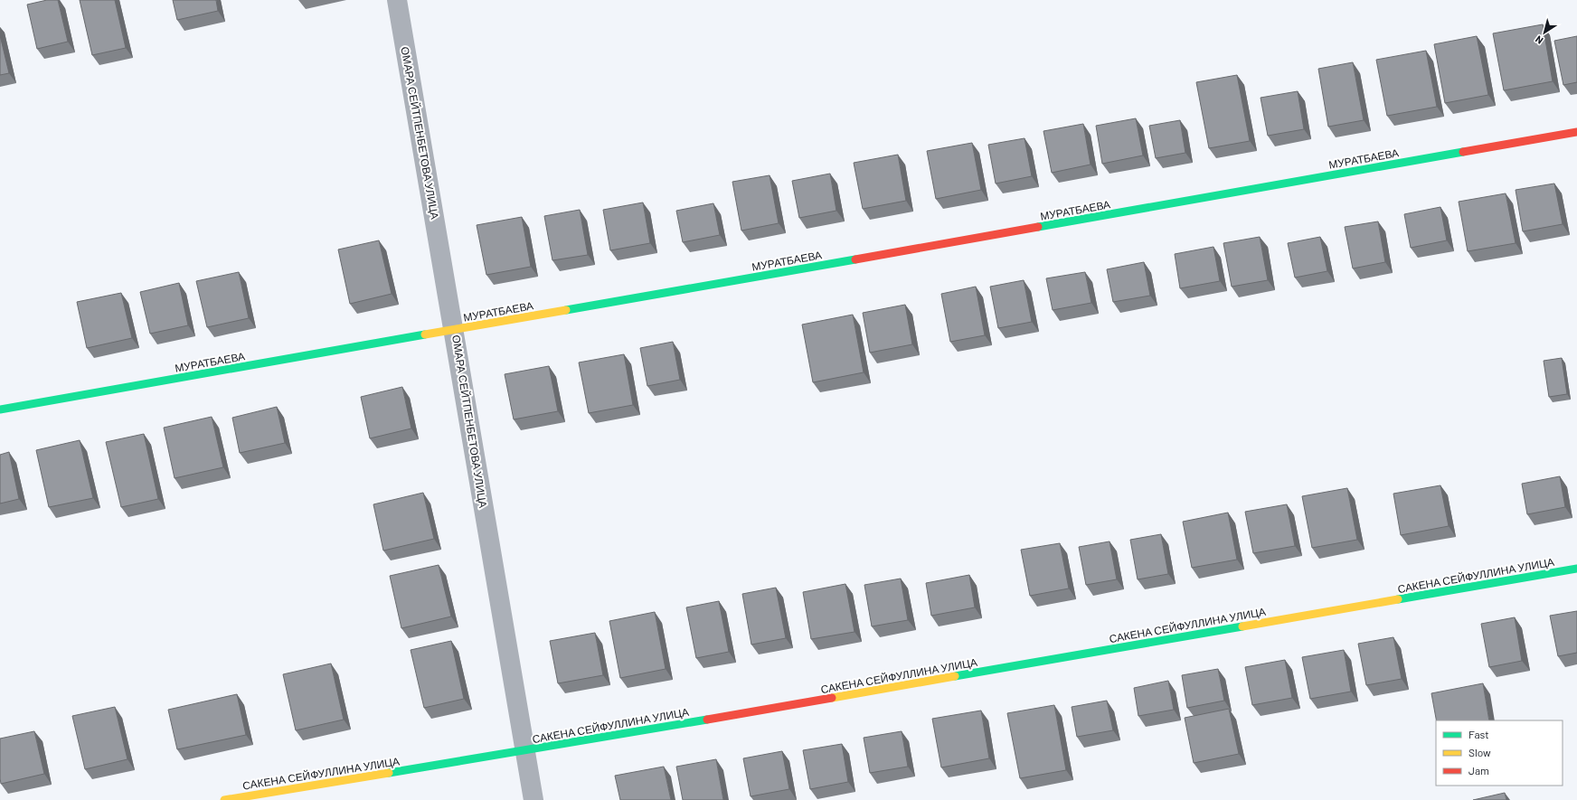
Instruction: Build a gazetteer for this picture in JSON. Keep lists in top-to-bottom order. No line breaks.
{"streets":{"street":["ОМАРА СЕЙТПЕНБЕТОВА УЛИЦА","МУРАТБАЕВА","САКЕНА СЕЙФУЛЛИНА УЛИЦА"]},"crossings":[["ОМАРА СЕЙТПЕНБЕТОВА УЛИЦА","МУРАТБАЕВА"],["ОМАРА СЕЙТПЕНБЕТОВА УЛИЦА","САКЕНА СЕЙФУЛЛИНА УЛИЦА"]],"legend":["Fast","Slow","Jam"],"north":"bottom left"}
